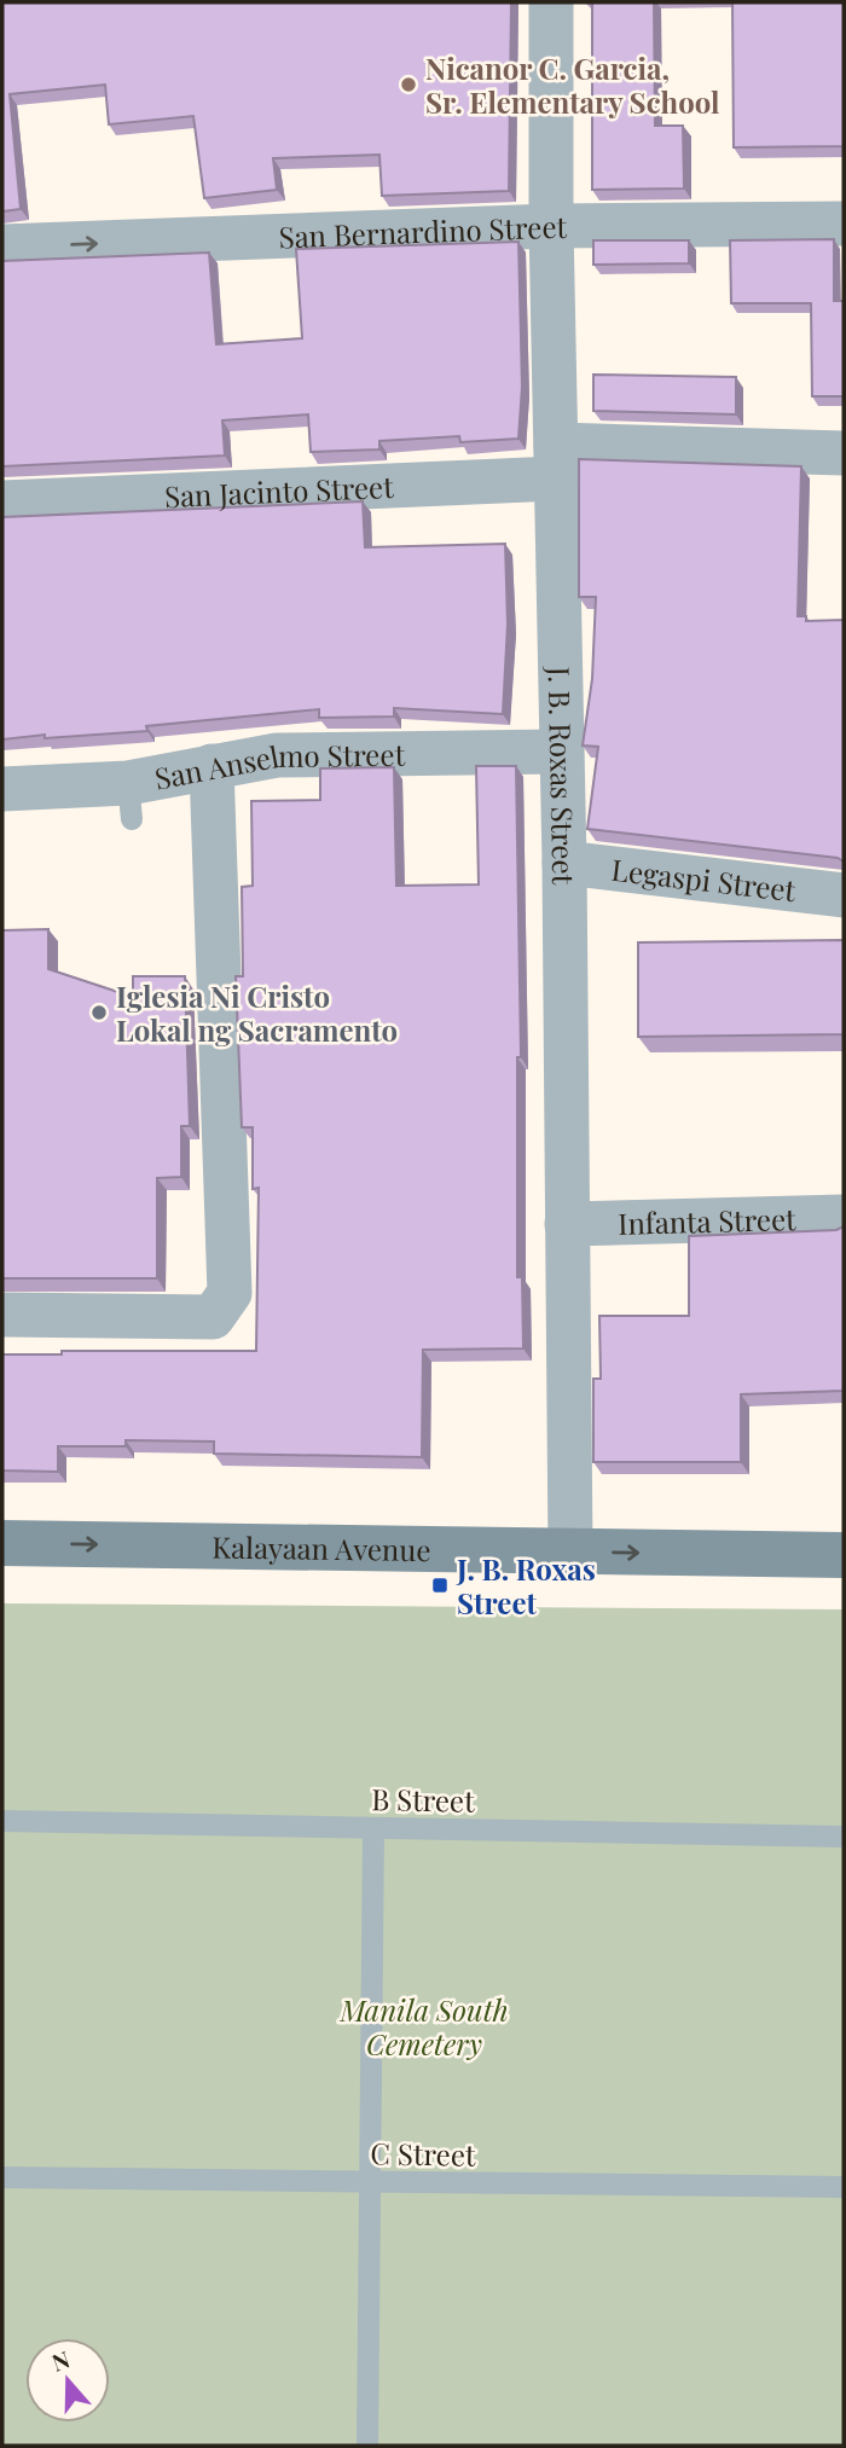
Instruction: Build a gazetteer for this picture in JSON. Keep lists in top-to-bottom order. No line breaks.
{"streets":{"main road":["Kalayaan Avenue"],"street":["San Bernardino Street","San Jacinto Street","San Anselmo Street","J. B. Roxas Street","Legaspi Street","Infanta Street"],"lane":["B Street","C Street"]},"crossings":[["San Bernardino Street","J. B. Roxas Street"],["San Jacinto Street","J. B. Roxas Street"],["San Anselmo Street","J. B. Roxas Street"],["J. B. Roxas Street","Legaspi Street"],["J. B. Roxas Street","Infanta Street"],["J. B. Roxas Street","Kalayaan Avenue"]],"one_way":["San Bernardino Street","Kalayaan Avenue"],"parks":["Manila South Cemetery"],"places":{"other":["Nicanor C. Garcia, Sr. Elementary School","Iglesia Ni Cristo Lokal ng Sacramento"],"transit":["J. B. Roxas Street"]},"north":"top"}
